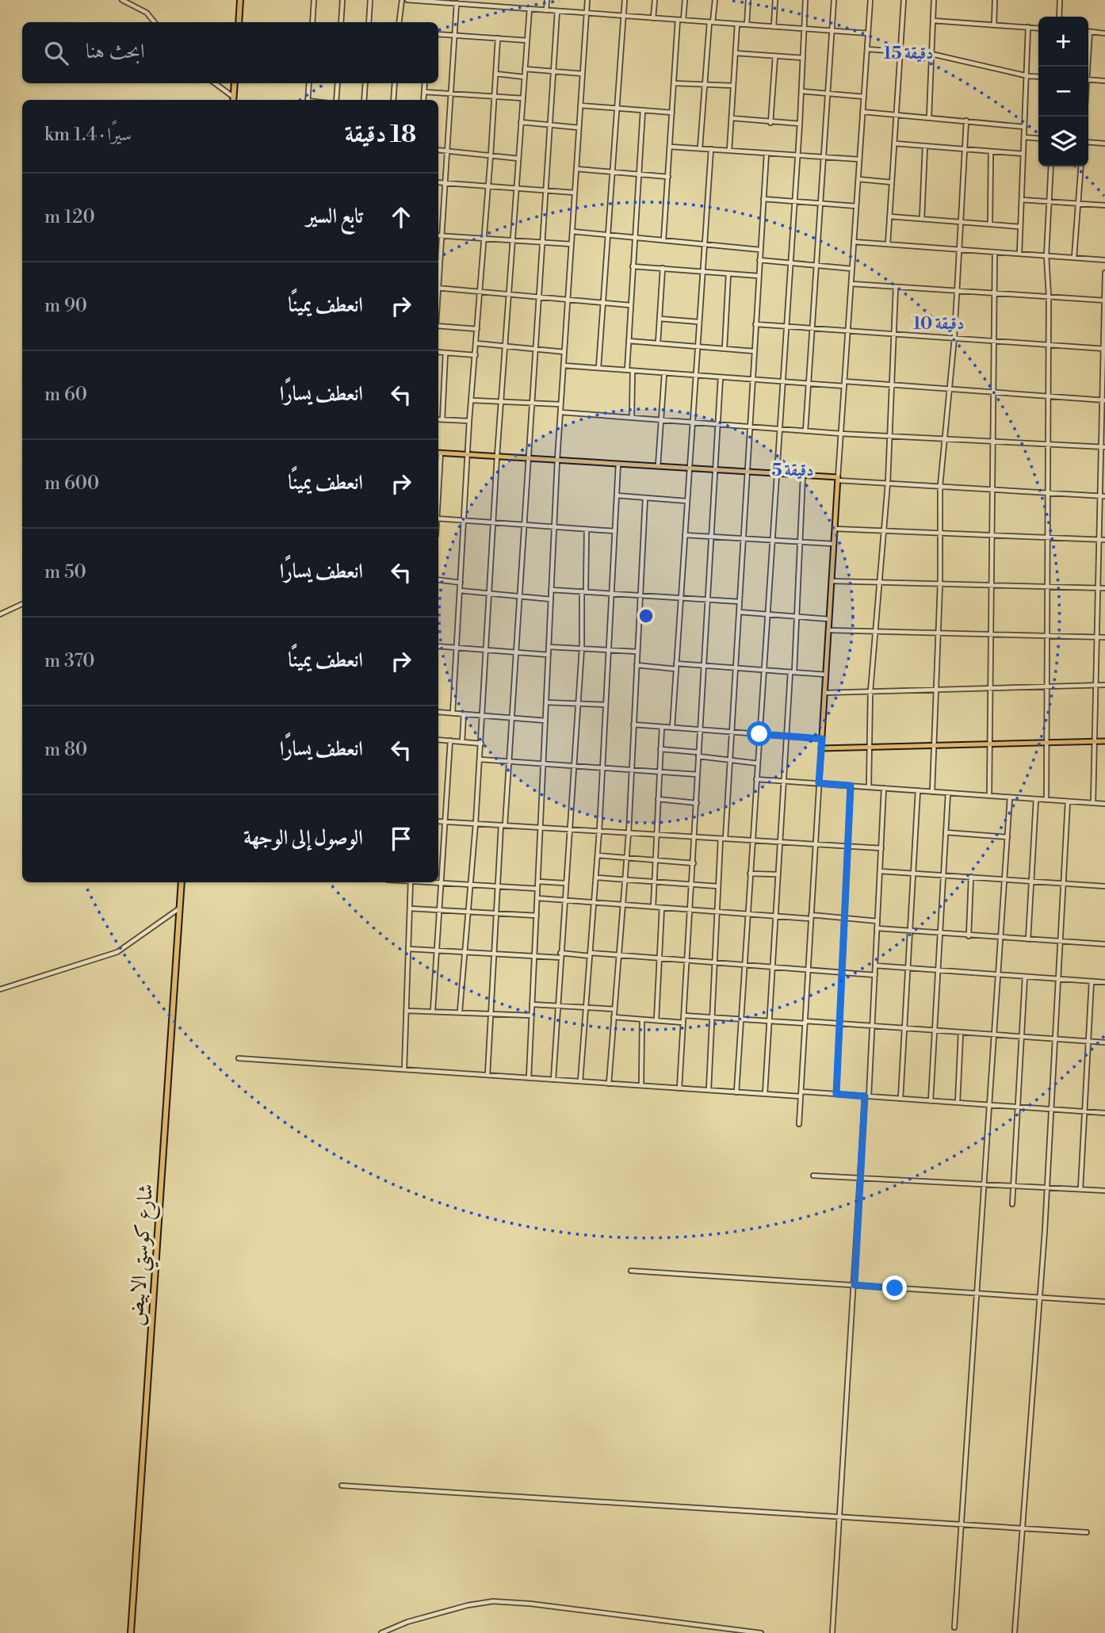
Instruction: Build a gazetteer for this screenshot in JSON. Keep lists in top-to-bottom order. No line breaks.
{"streets":{"highway":["شارع كوستي الابيض"]},"page":{"map_buttons":["+","−"],"search":"ابحث هنا","heading":["18 دقيقة","سيرًا · 1.4 km"],"list":[["تابع السير","120 m"],["انعطف يمينًا","90 m"],["انعطف يسارًا","60 m"],["انعطف يمينًا","600 m"],["انعطف يسارًا","50 m"],["انعطف يمينًا","370 m"],["انعطف يسارًا","80 m"],"الوصول إلى الوجهة"]},"rings":["15 دقيقة","10 دقيقة","5 دقيقة"]}
